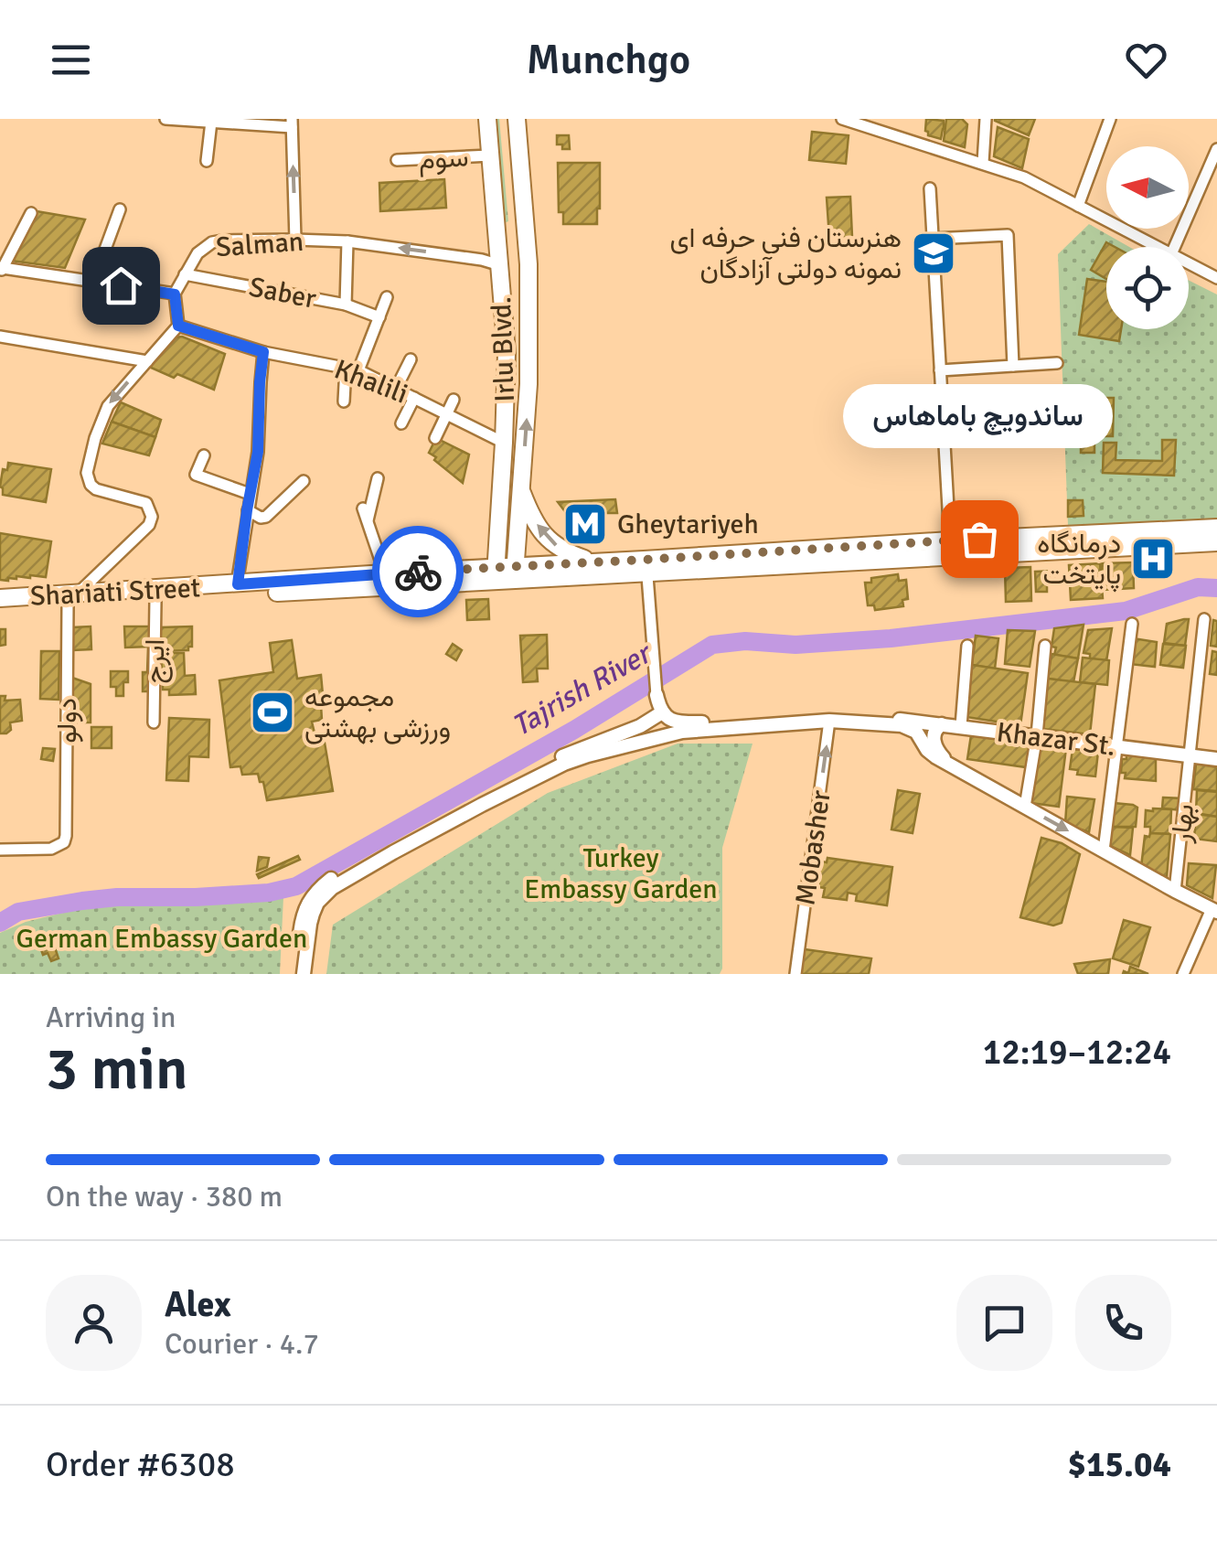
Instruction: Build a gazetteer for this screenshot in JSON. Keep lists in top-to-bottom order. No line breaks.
{"streets":{"main road":["Irlu Blvd.","Shariati Street"],"street":["سوم","Salman","Saber","Khalili","ایرج","دولو","Khazar St.","بهار","Mobasher"]},"crossings":[["سوم","Irlu Blvd."],["Salman","Saber"],["Salman","Irlu Blvd."],["Irlu Blvd.","Khalili"],["Irlu Blvd.","Shariati Street"],["Shariati Street","ایرج"],["Shariati Street","دولو"],["Khazar St.","بهار"]],"one_way":["Salman","Mobasher"],"water":["Tajrish River"],"parks":["Turkey Embassy Garden","German Embassy Garden"],"places":{"school or university":["هنرستان فنی حرفه ای نمونه دولتی آزادگان"],"metro station":["Gheytariyeh"],"other":["ساندویچ باماهاس"],"hospital":["درمانگاه پایتخت"],"sports":["مجموعه ورزشی بهشتی"]},"north":"left","page":{"header":"Munchgo","bubble":"ساندویچ باماهاس","heading":["3 min","Arriving in","12:19–12:24"],"panel":["Alex","Courier · 4.7","Order #6308","$15.04"],"bar":"On the way · 380 m"}}
